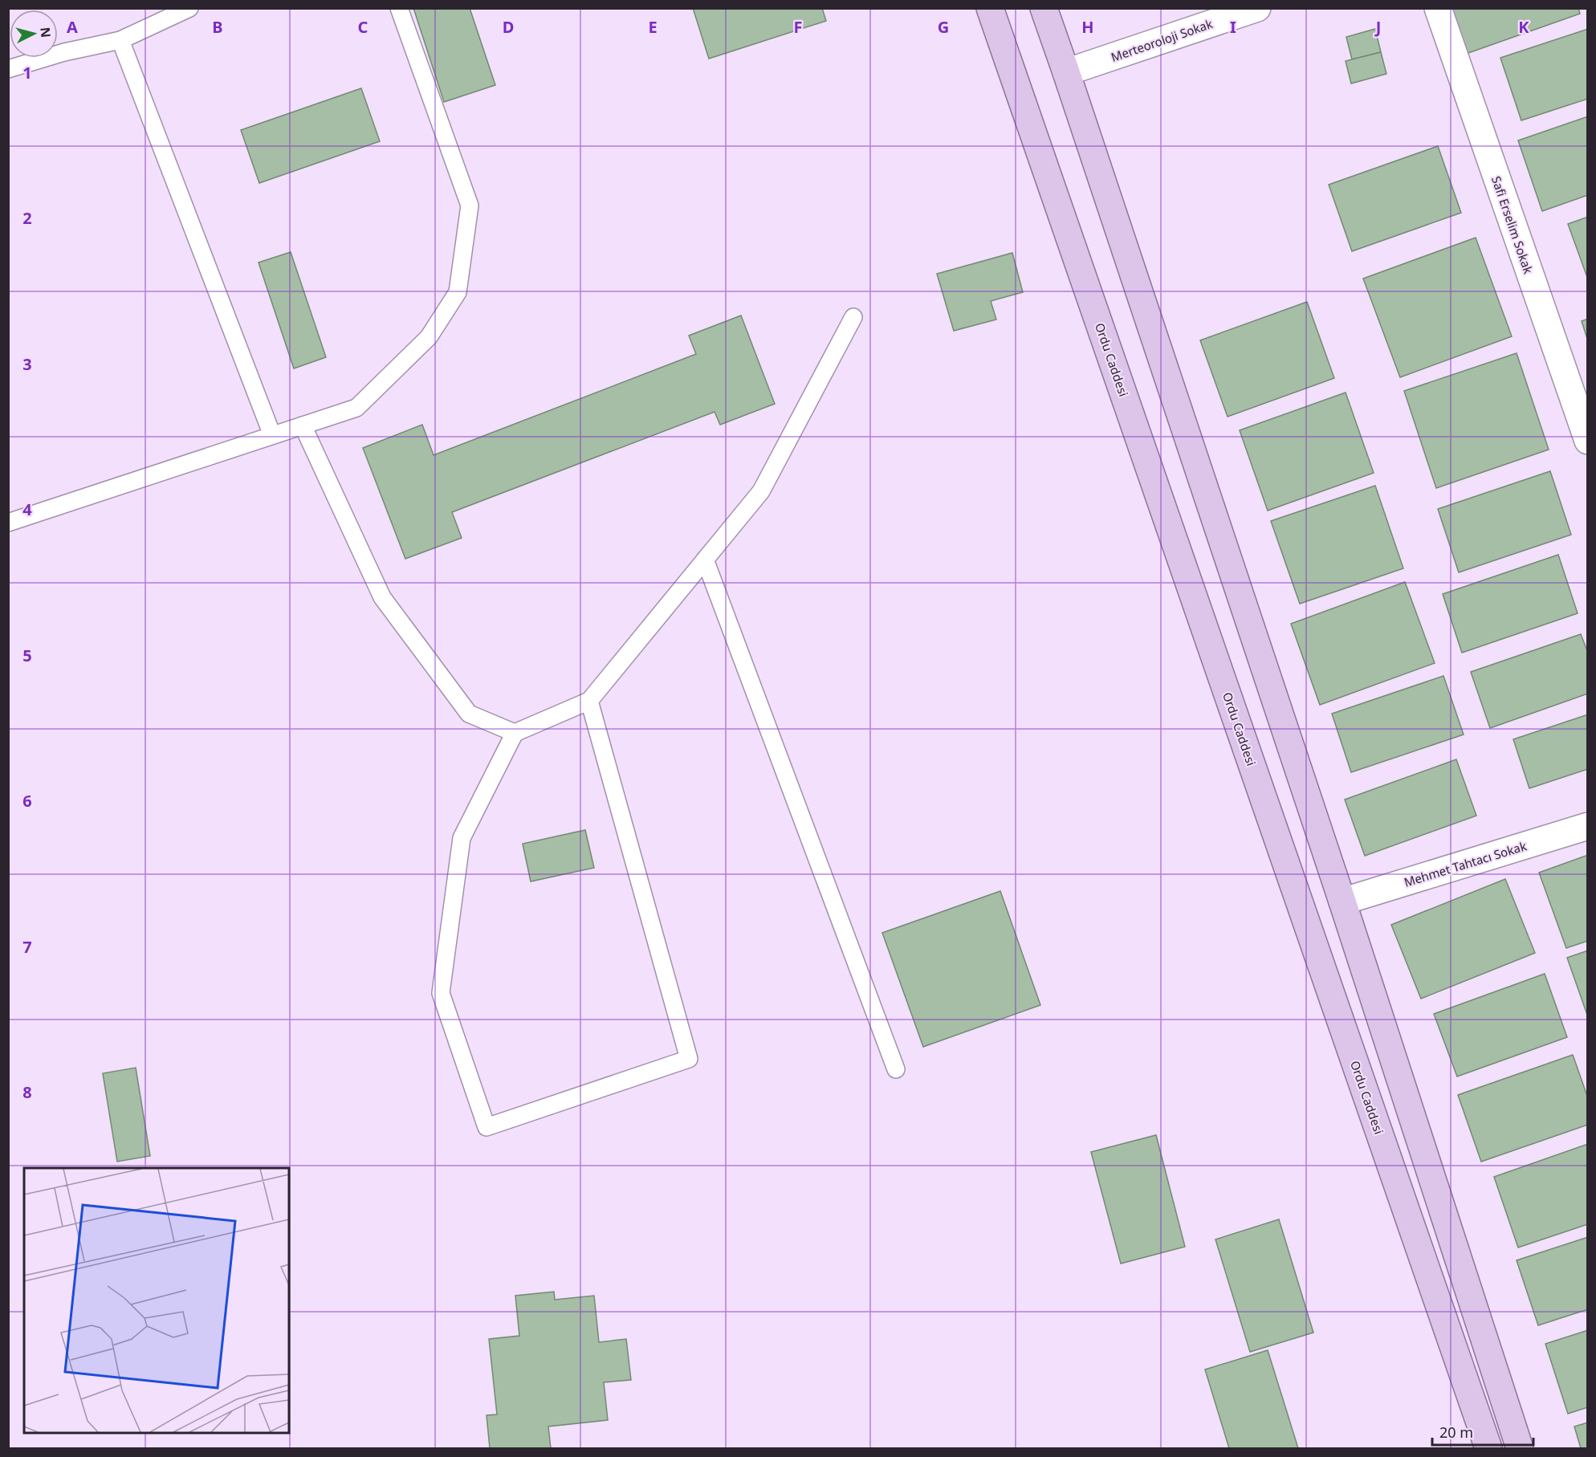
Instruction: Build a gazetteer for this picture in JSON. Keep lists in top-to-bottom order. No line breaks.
{"streets":{"main road":["Ordu Caddesi"],"street":["Merteoroloji Sokak","Safi Erselim Sokak","Mehmet Tahtacı Sokak"]},"scale_bar":"20 m","north":"right","grid":{"columns":["A","B","C","D","E","F","G","H","I","J","K"],"rows":["1","2","3","4","5","6","7","8"]}}
